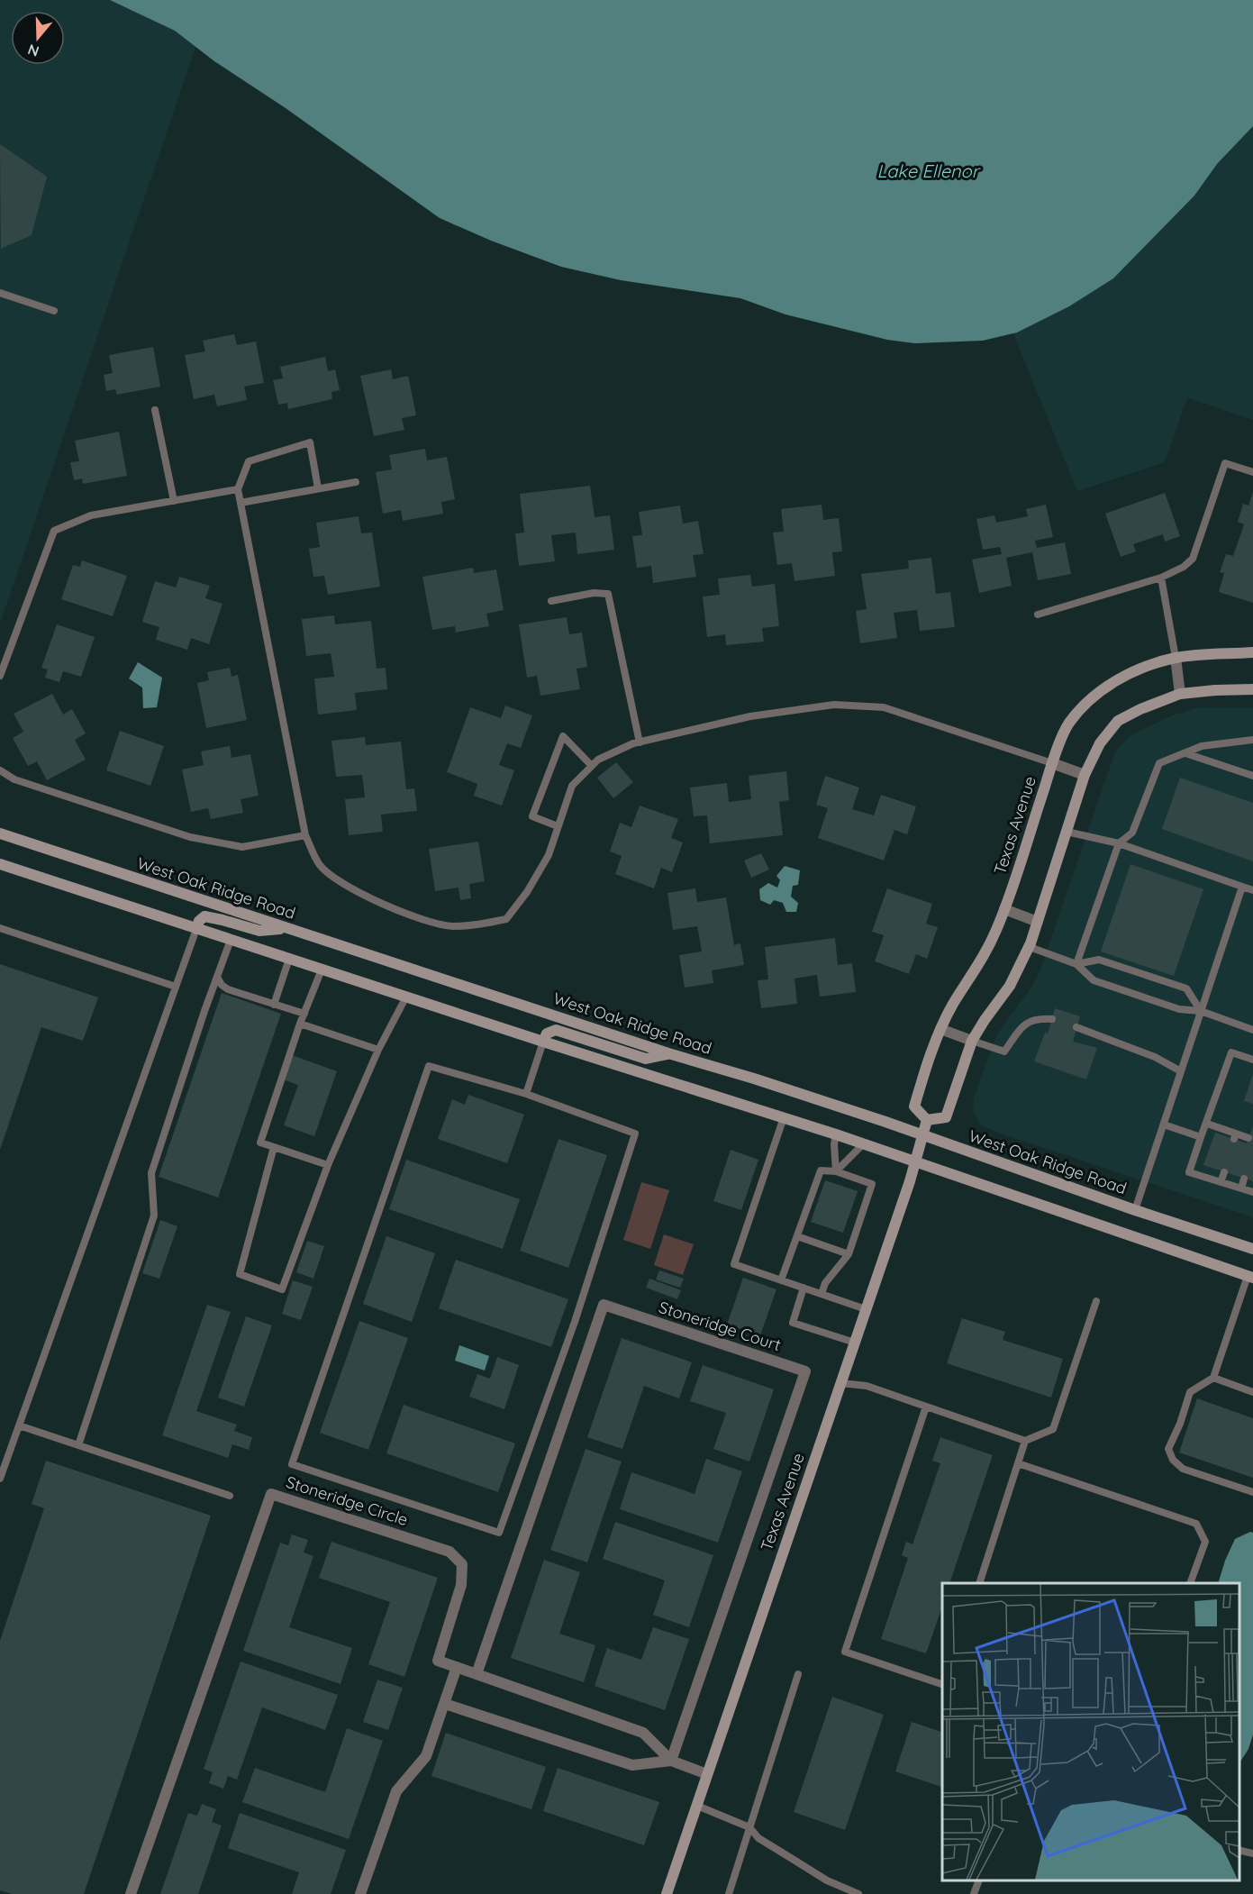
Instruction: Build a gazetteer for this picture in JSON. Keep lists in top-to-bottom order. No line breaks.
{"streets":{"street":["Texas Avenue","West Oak Ridge Road","Stoneridge Court","Stoneridge Circle"]},"crossings":[["Texas Avenue","West Oak Ridge Road"]],"water":["Lake Ellenor"],"north":"bottom"}
